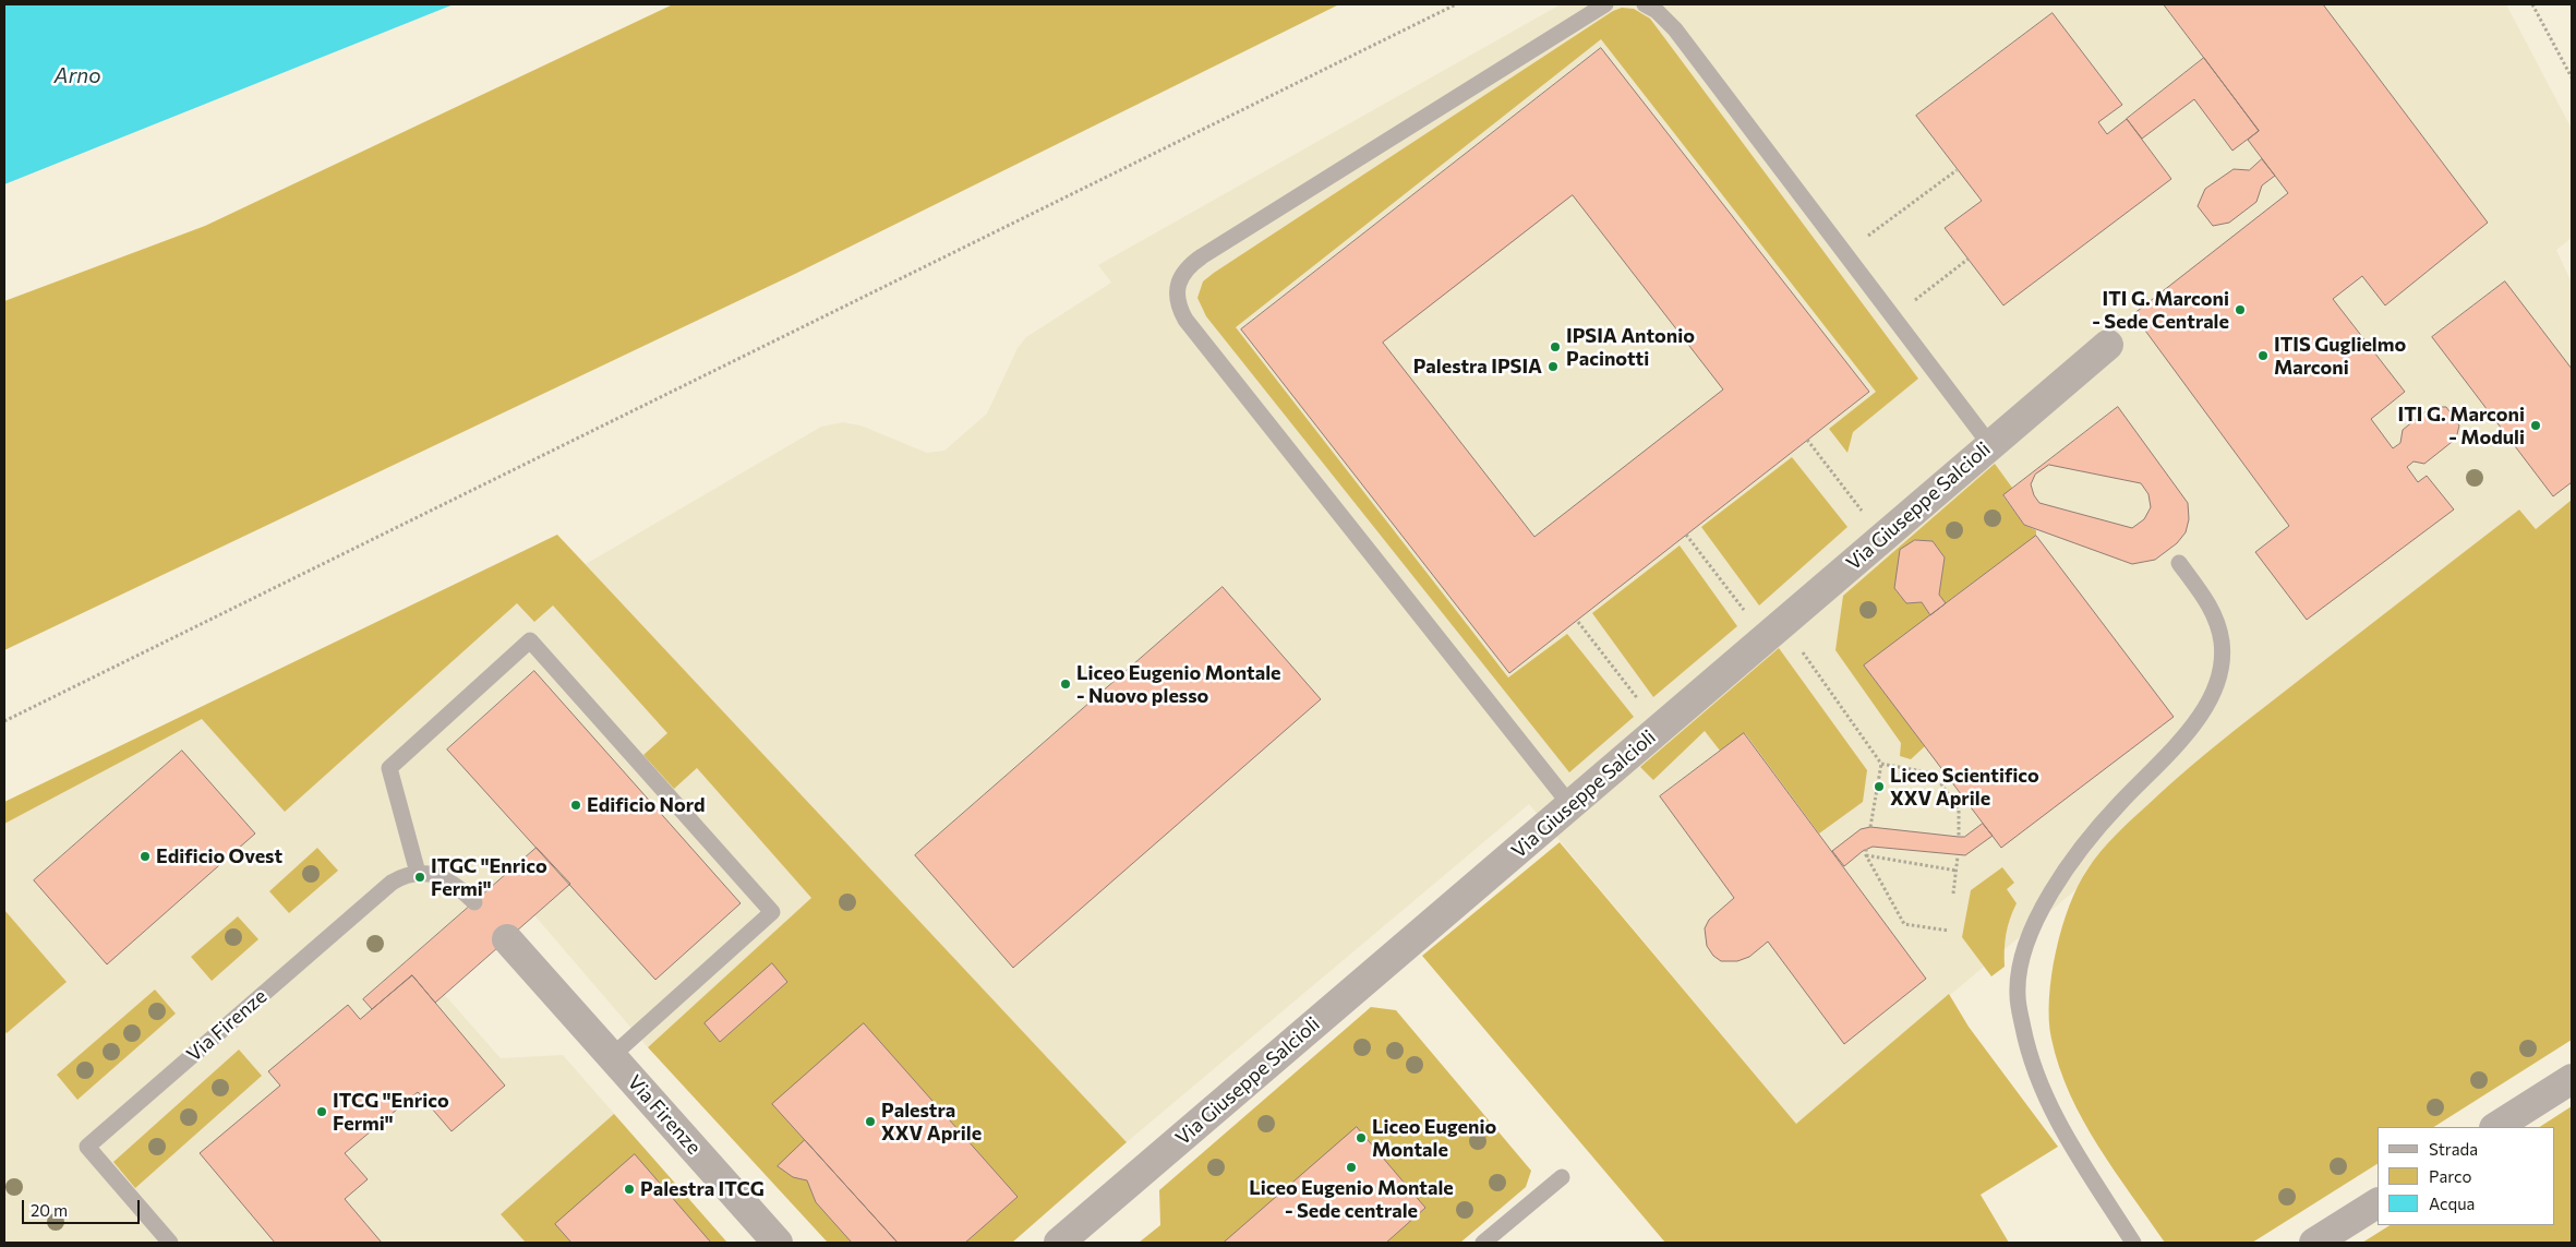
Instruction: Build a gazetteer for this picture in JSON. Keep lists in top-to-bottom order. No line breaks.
{"streets":{"street":["Via Giuseppe Salcioli","Via Firenze"]},"water":["Arno"],"places":["ITI G. Marconi - Sede Centrale","IPSIA Antonio Pacinotti","ITIS Guglielmo Marconi","Palestra IPSIA","ITI G. Marconi - Moduli","Liceo Eugenio Montale - Nuovo plesso","Liceo Scientifico XXV Aprile","Edificio Nord","Edificio Ovest","ITGC \"Enrico Fermi\"","ITCG \"Enrico Fermi\"","Palestra XXV Aprile","Liceo Eugenio Montale","Liceo Eugenio Montale - Sede centrale","Palestra ITCG"],"legend":["Strada","Parco","Acqua"],"scale_bar":"20 m"}
